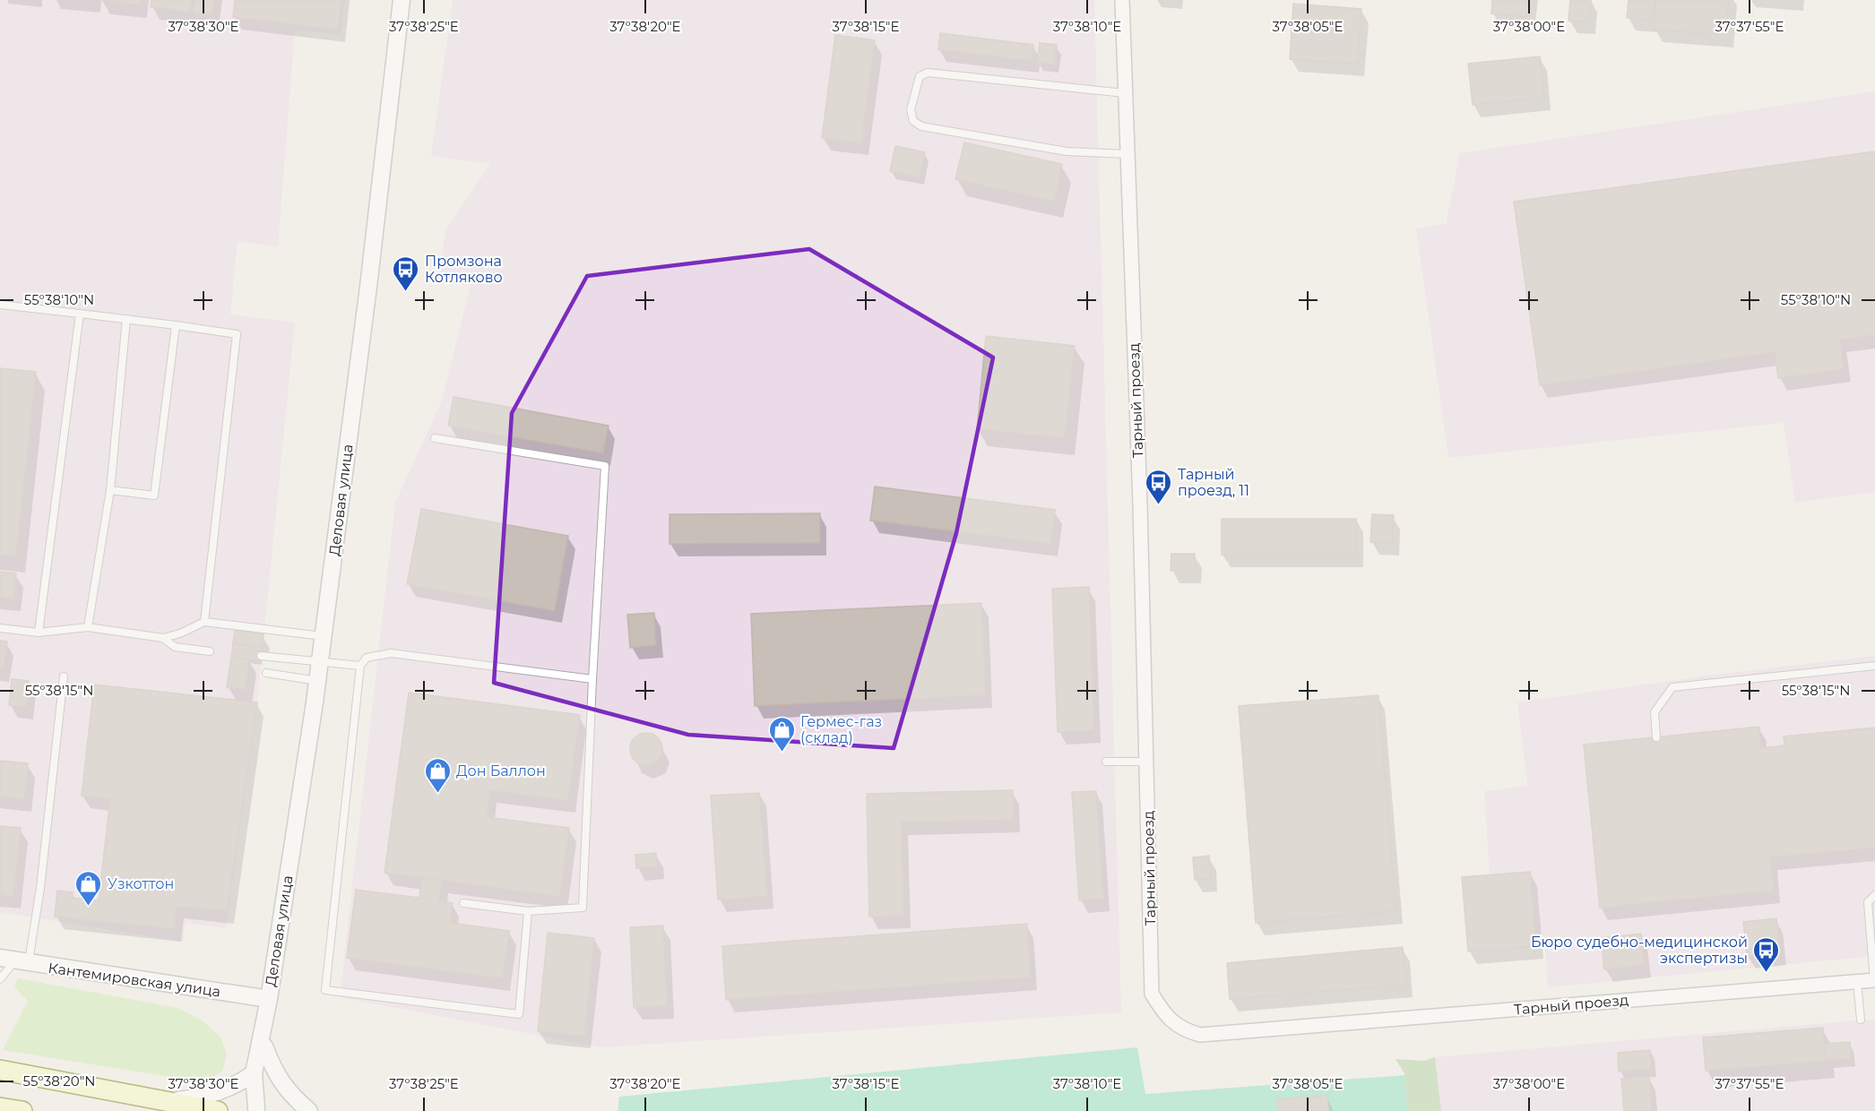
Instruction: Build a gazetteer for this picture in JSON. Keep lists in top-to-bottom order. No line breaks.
{"streets":{"street":["Тарный проезд","Деловая улица","Кантемировская улица"]},"crossings":[["Деловая улица","Кантемировская улица"]],"places":{"bus stop":["Промзона Котляково","Тарный проезд, 11","Бюро судебно-медицинской экспертизы"],"shop":["Гермес-газ (склад)","Дон Баллон","Узкоттон"]},"coordinates":["37°38'30\"E","37°38'25\"E","37°38'20\"E","37°38'15\"E","37°38'10\"E","37°38'05\"E","37°38'00\"E","37°37'55\"E","55°38'10\"N","55°38'15\"N","55°38'20\"N"]}
